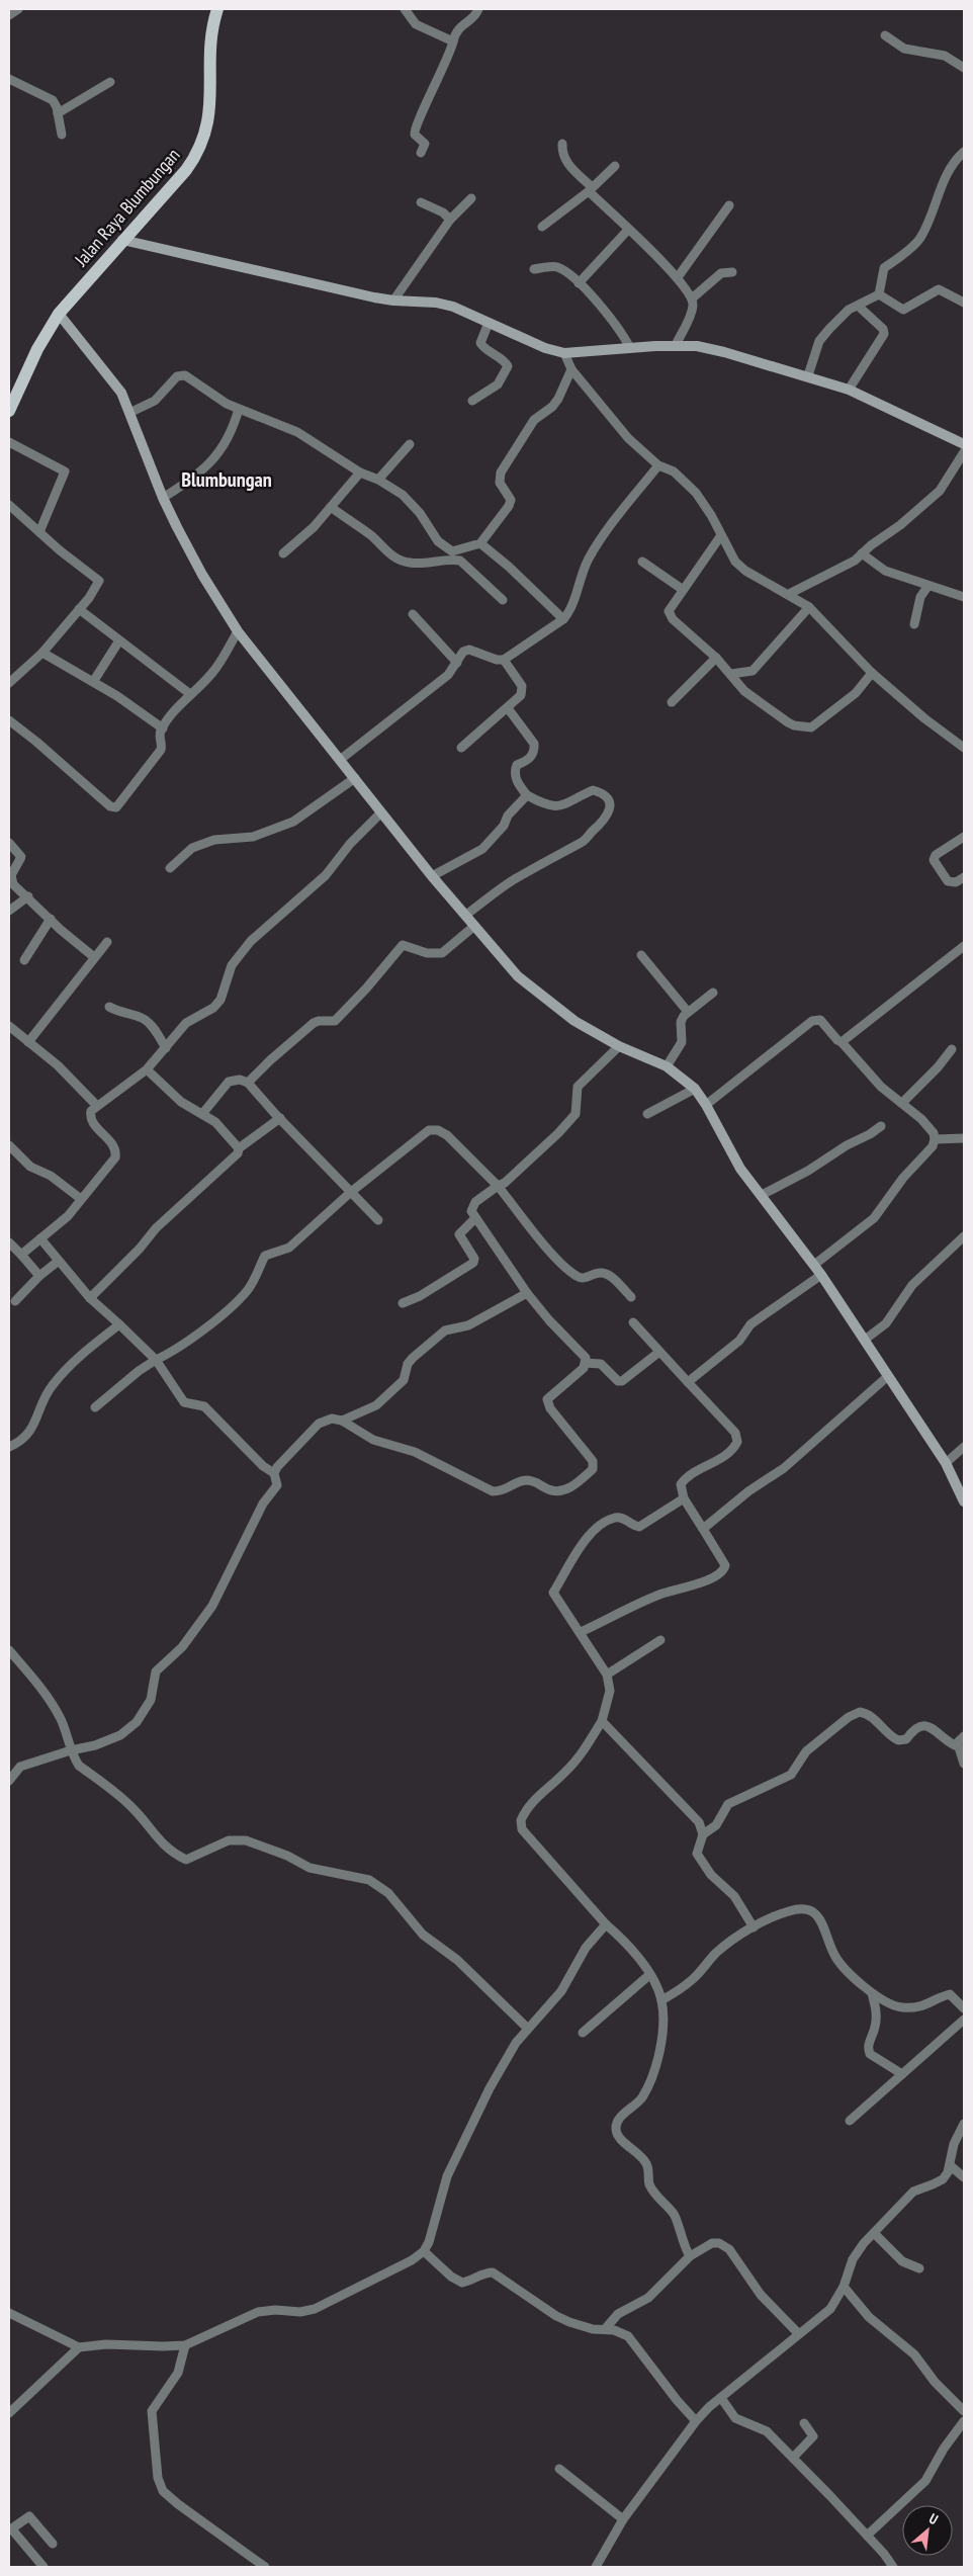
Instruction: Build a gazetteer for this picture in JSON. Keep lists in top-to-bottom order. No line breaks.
{"streets":{"main road":["Jalan Raya Blumbungan"]},"districts":["Blumbungan"],"north":"top right"}
